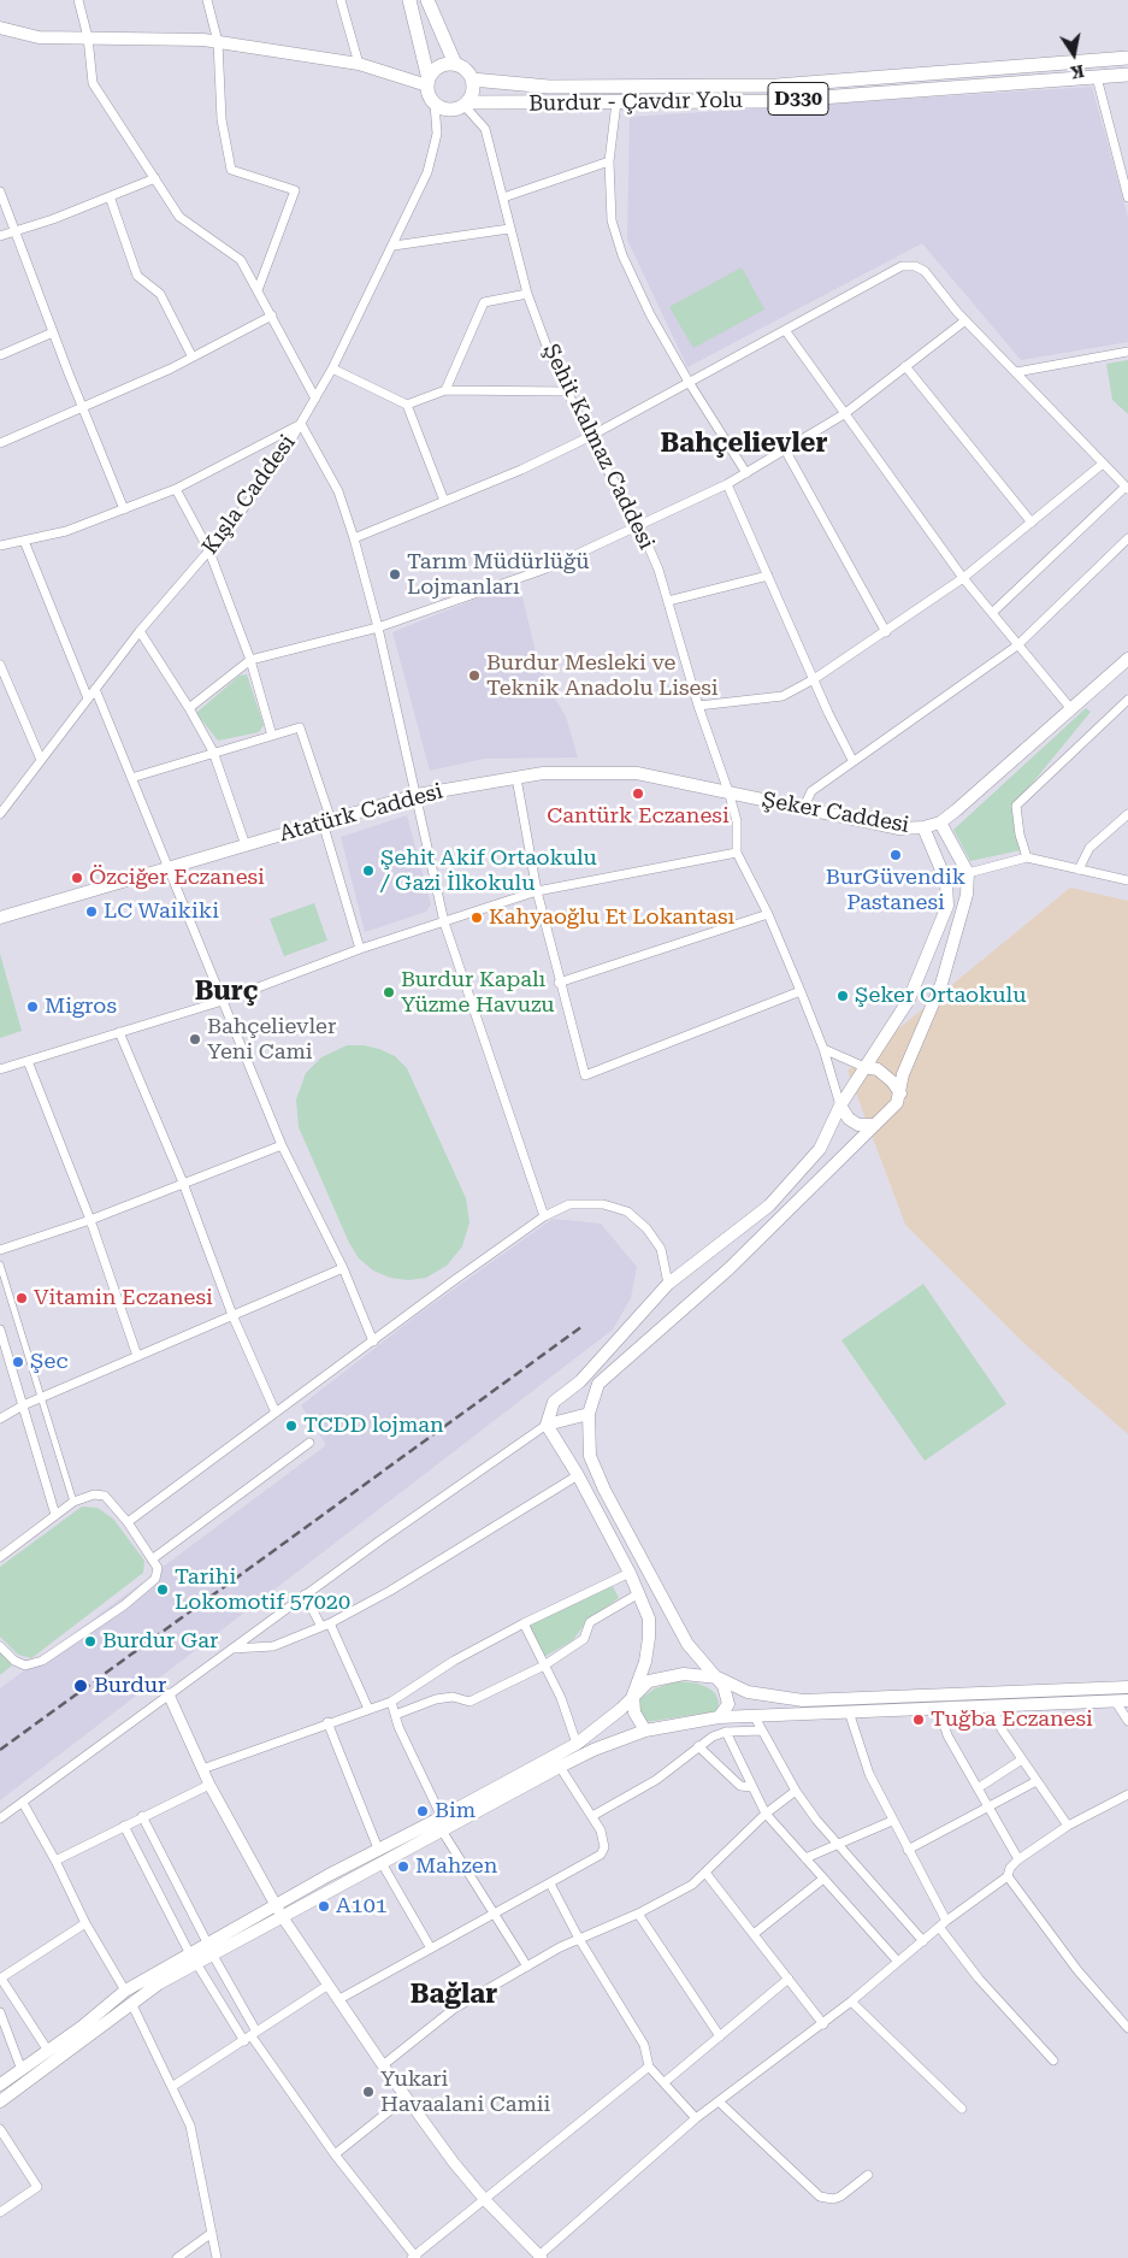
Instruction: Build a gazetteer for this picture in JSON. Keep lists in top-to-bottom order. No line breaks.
{"streets":{"highway":["D330","Burdur - Çavdır Yolu"],"main road":["Atatürk Caddesi","Şeker Caddesi"],"street":["Şehit Kalmaz Caddesi","Kışla Caddesi"]},"crossings":[["D330","Burdur - Çavdır Yolu"],["D330","Şehit Kalmaz Caddesi"],["D330","Kışla Caddesi"],["Burdur - Çavdır Yolu","Şehit Kalmaz Caddesi"],["Burdur - Çavdır Yolu","Kışla Caddesi"],["Şehit Kalmaz Caddesi","Kışla Caddesi"],["Şehit Kalmaz Caddesi","Atatürk Caddesi"],["Şehit Kalmaz Caddesi","Şeker Caddesi"],["Atatürk Caddesi","Şeker Caddesi"]],"districts":["Bahçelievler","Burç","Bağlar"],"places":["Tarım Müdürlüğü Lojmanları","Burdur Mesleki ve Teknik Anadolu Lisesi","Cantürk Eczanesi","BurGüvendik Pastanesi","Şehit Akif Ortaokulu / Gazi İlkokulu","Özciğer Eczanesi","LC Waikiki","Kahyaoğlu Et Lokantası","Burdur Kapalı Yüzme Havuzu","Şeker Ortaokulu","Migros","Bahçelievler Yeni Cami","Vitamin Eczanesi","Şec","TCDD lojman","Tarihi Lokomotif 57020","Burdur Gar","Burdur","Tuğba Eczanesi","Bim","Mahzen","A101","Yukari Havaalani Camii"],"north":"bottom"}
